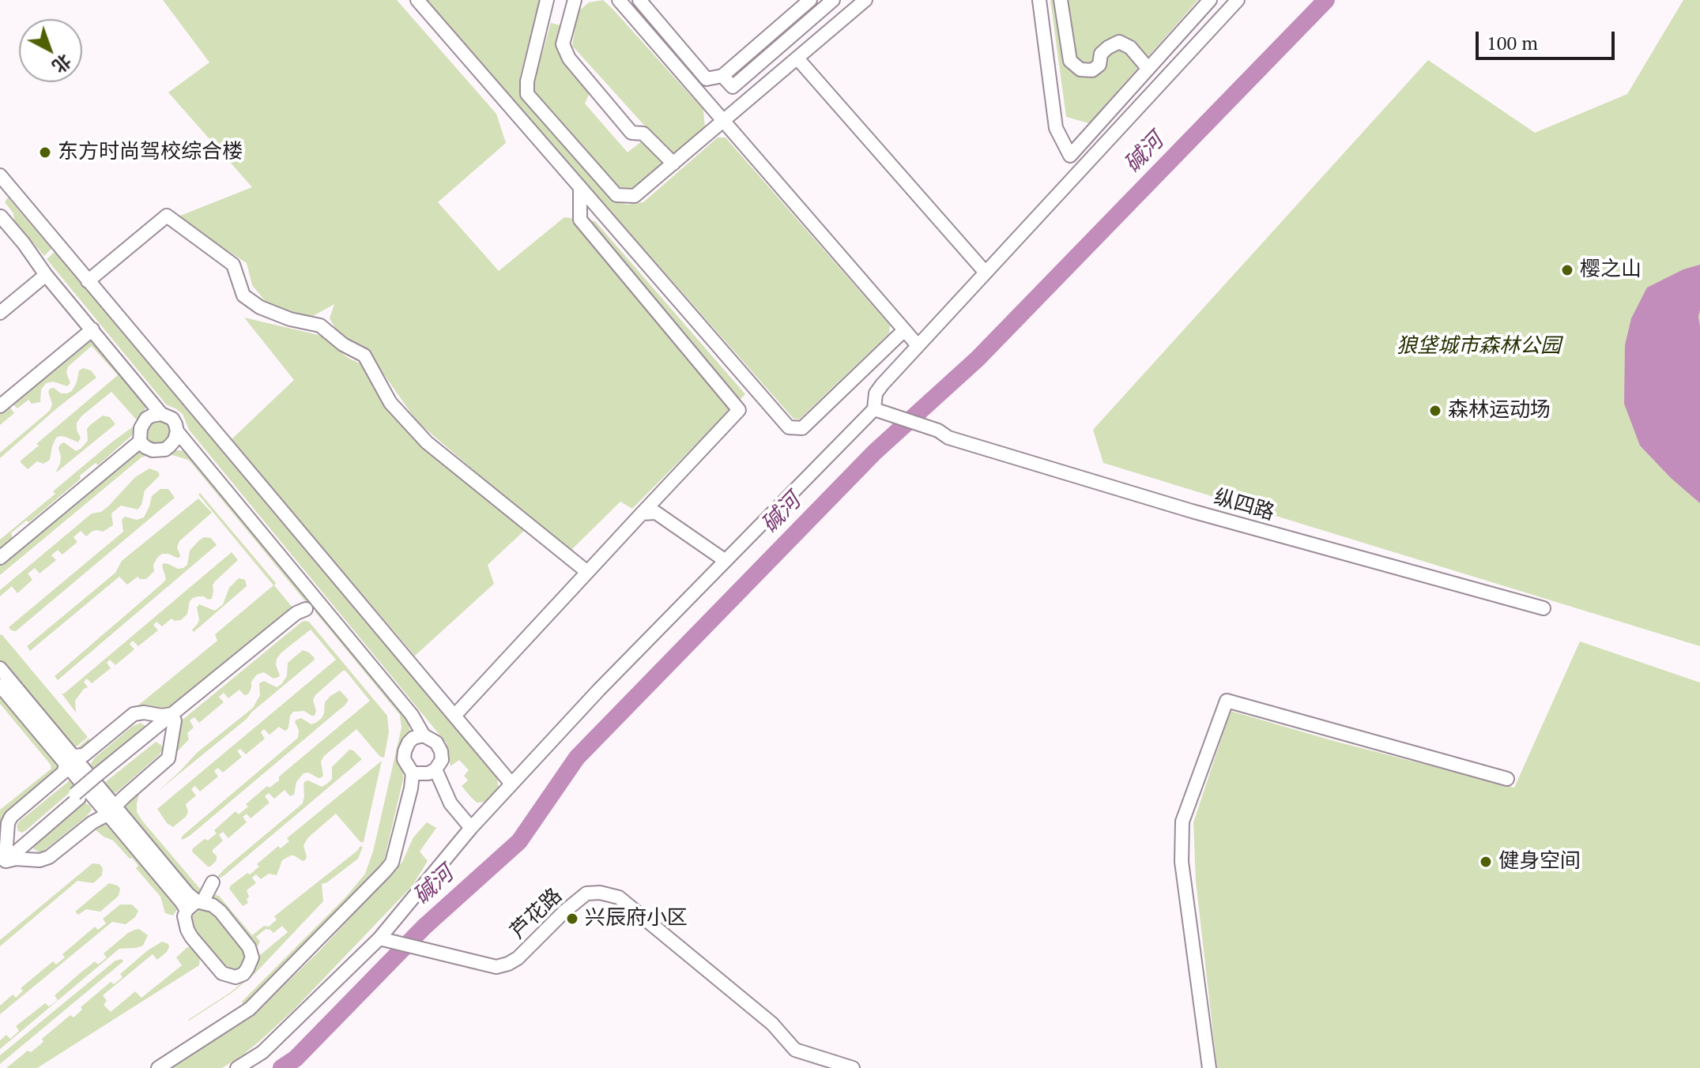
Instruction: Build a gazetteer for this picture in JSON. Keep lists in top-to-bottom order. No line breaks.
{"streets":{"street":["纵四路","芦花路"]},"water":["碱河"],"parks":["狼垡城市森林公园"],"places":["东方时尚驾校综合楼","樱之山","森林运动场","健身空间","兴辰府小区"],"scale_bar":"100 m","north":"bottom right"}
